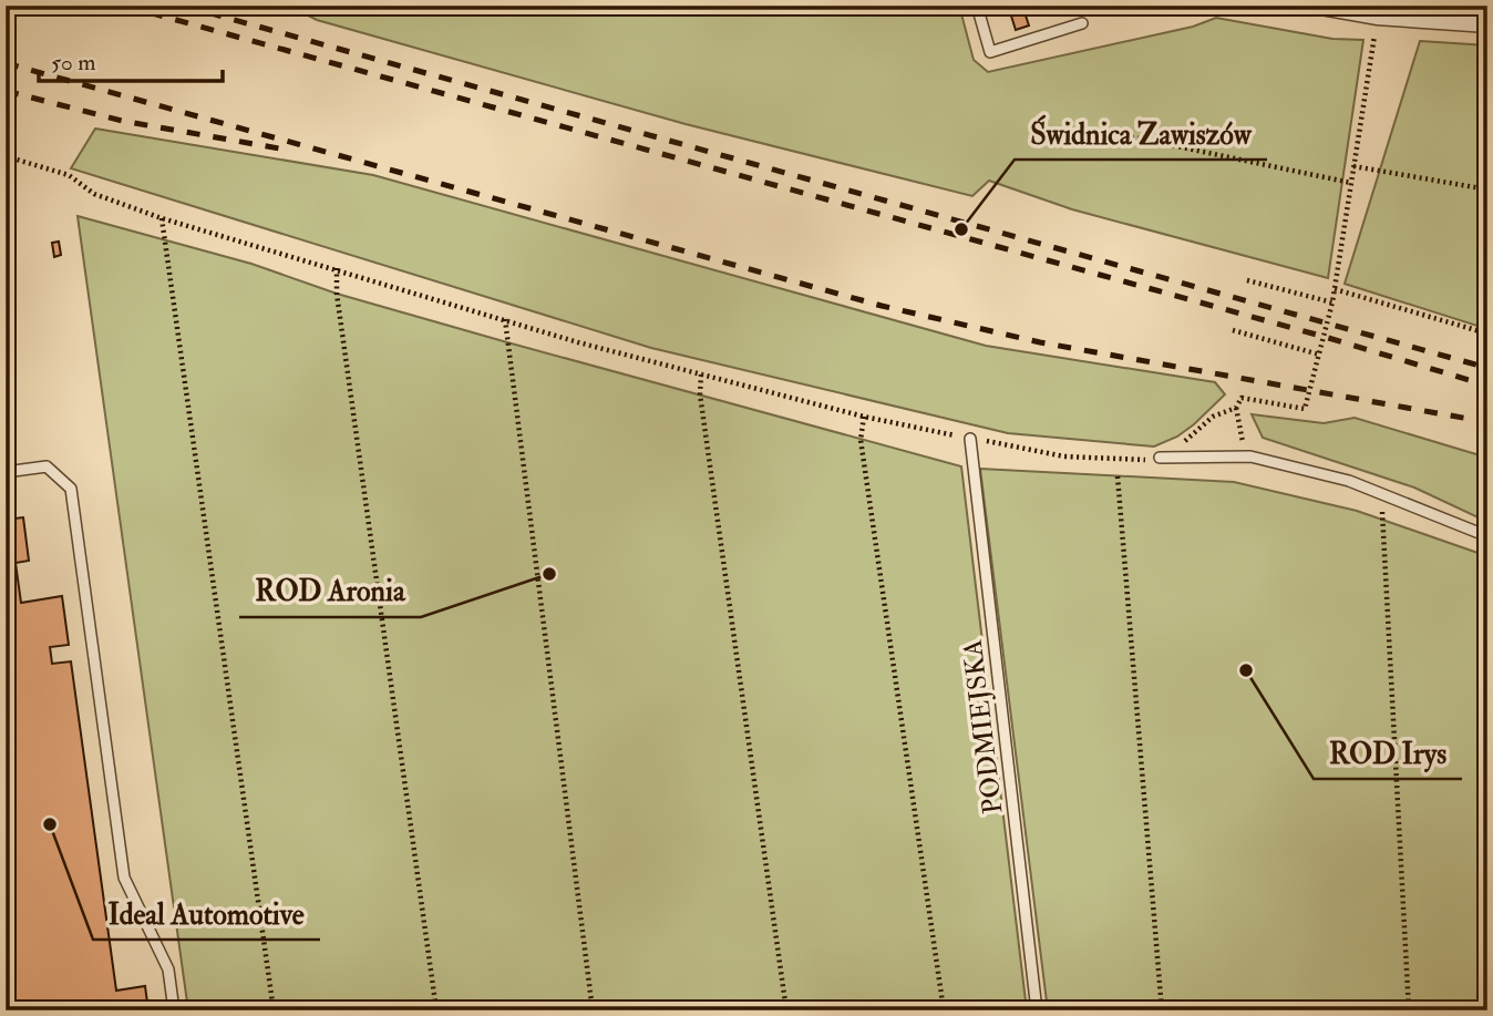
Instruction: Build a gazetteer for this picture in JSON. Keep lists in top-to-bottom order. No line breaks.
{"streets":{"lane":["PODMIEJSKA"]},"places":["Świdnica Zawiszów","ROD Aronia","ROD Irys","Ideal Automotive"],"scale_bar":"50 m"}
